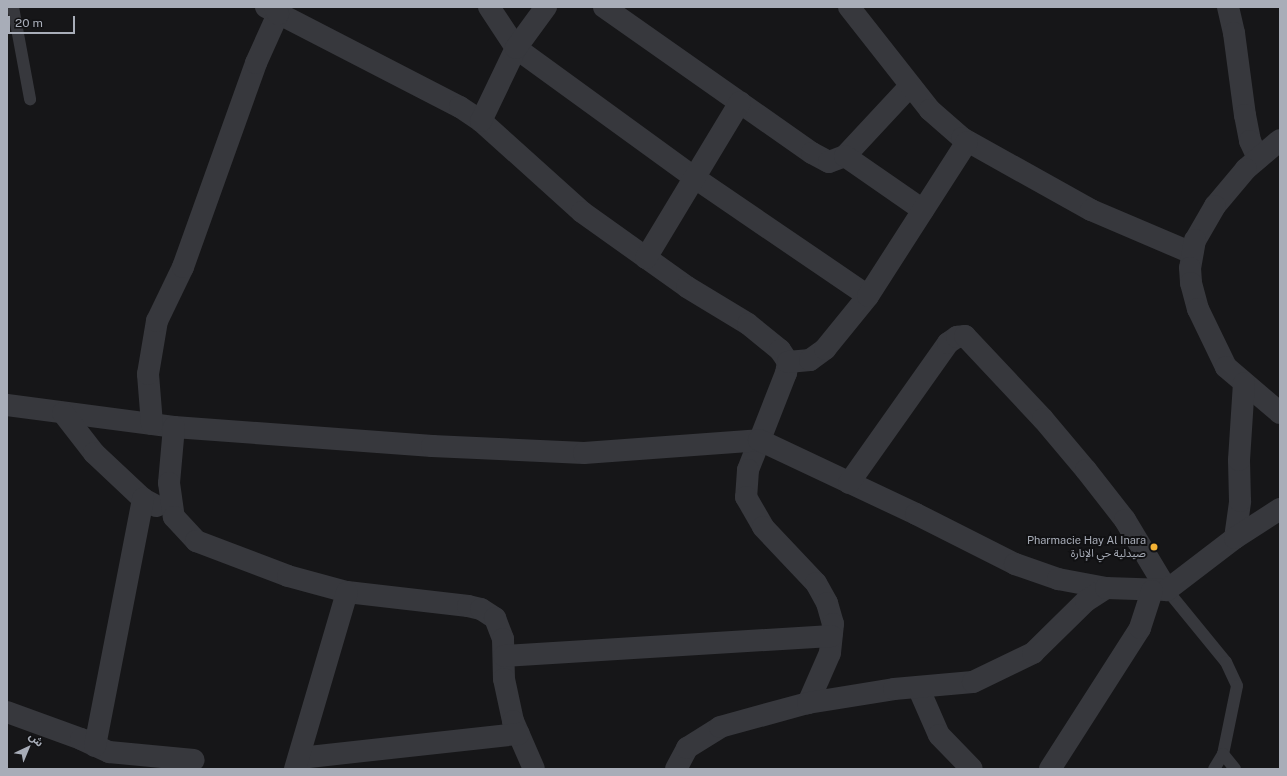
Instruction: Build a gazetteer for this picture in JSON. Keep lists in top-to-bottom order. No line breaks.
{"places":["Pharmacie Hay Al Inara صيدلية حي الإنارة"],"scale_bar":"20 m","north":"top right"}
